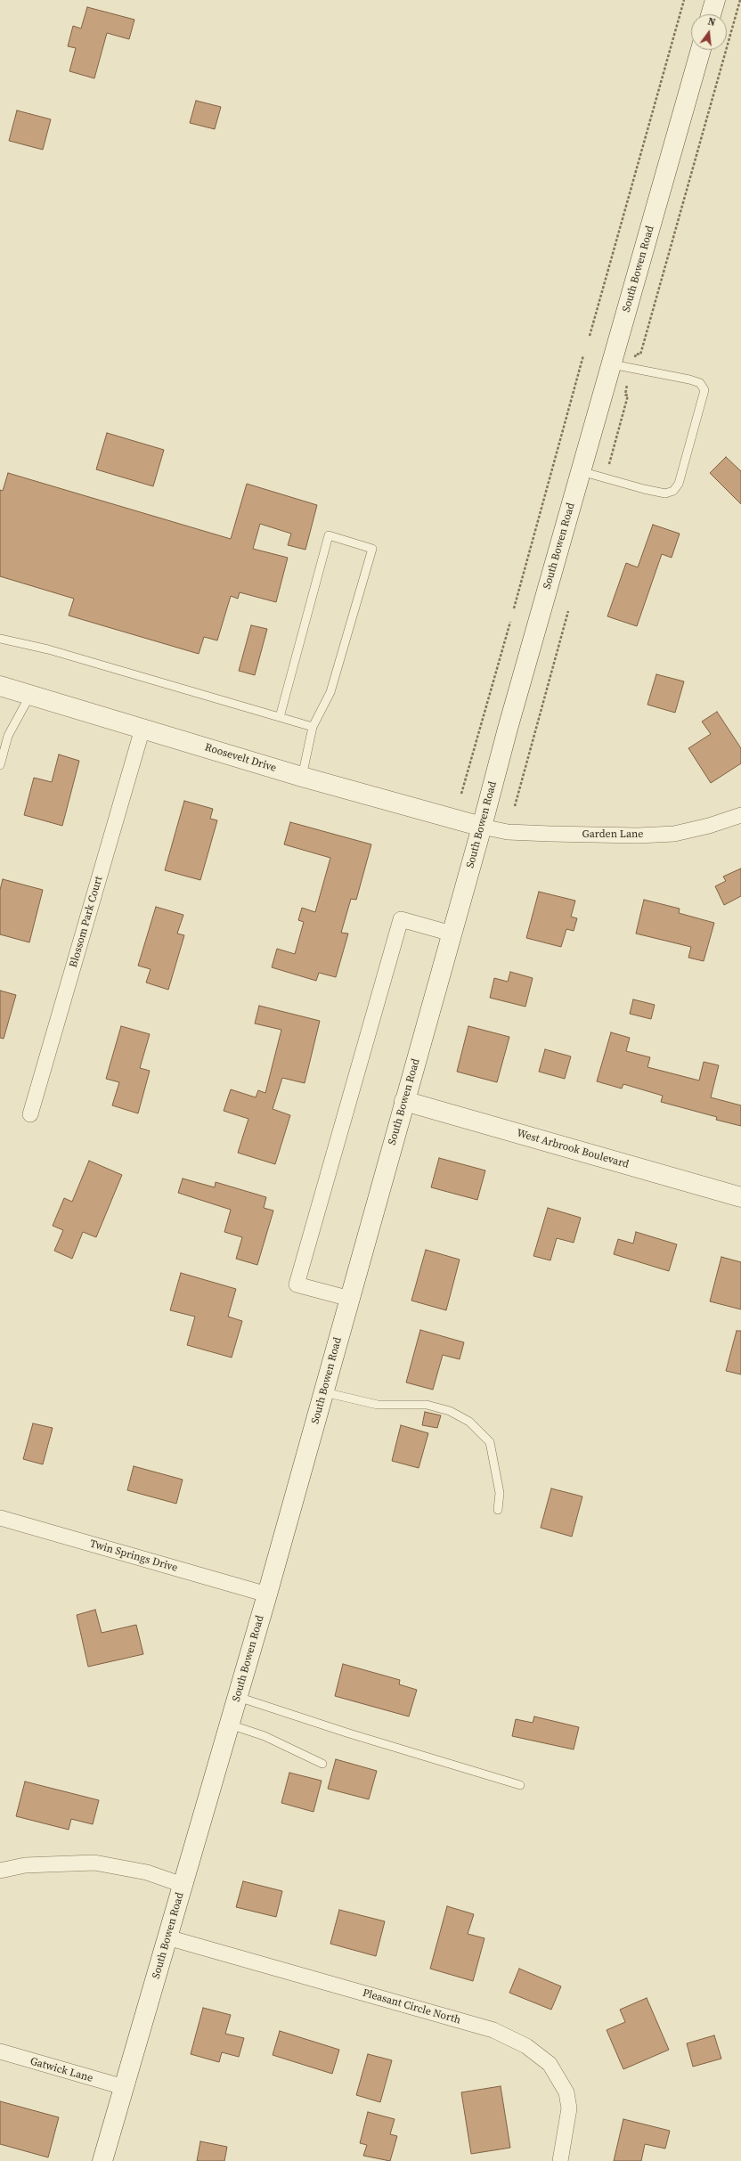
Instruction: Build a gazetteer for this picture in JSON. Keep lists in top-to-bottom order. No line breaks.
{"streets":{"main road":["South Bowen Road","Roosevelt Drive","West Arbrook Boulevard"],"street":["Garden Lane","Blossom Park Court","Twin Springs Drive","Pleasant Circle North","Gatwick Lane"]},"crossings":[["South Bowen Road","Roosevelt Drive"],["South Bowen Road","Garden Lane"],["South Bowen Road","West Arbrook Boulevard"],["South Bowen Road","Twin Springs Drive"],["South Bowen Road","Pleasant Circle North"],["South Bowen Road","Gatwick Lane"],["Roosevelt Drive","Garden Lane"],["Roosevelt Drive","Blossom Park Court"]],"north":"top"}
